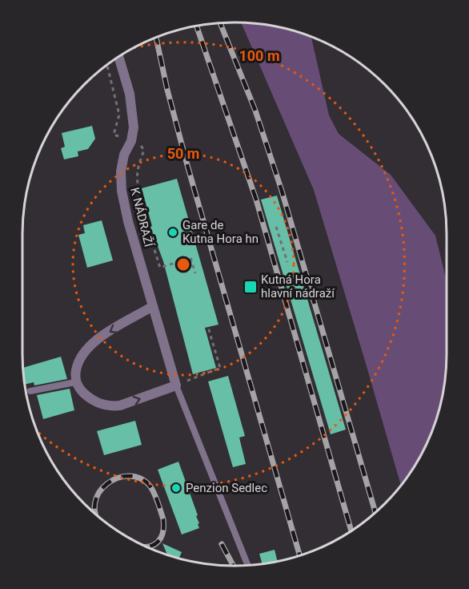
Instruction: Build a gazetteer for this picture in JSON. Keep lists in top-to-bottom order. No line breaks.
{"streets":{"street":["K NÁDRAŽÍ"]},"places":{"other":["Gare de Kutna Hora hn","Penzion Sedlec"],"transit":["Kutná Hora hlavní nádraží"]},"rings":["100 m","50 m"]}
